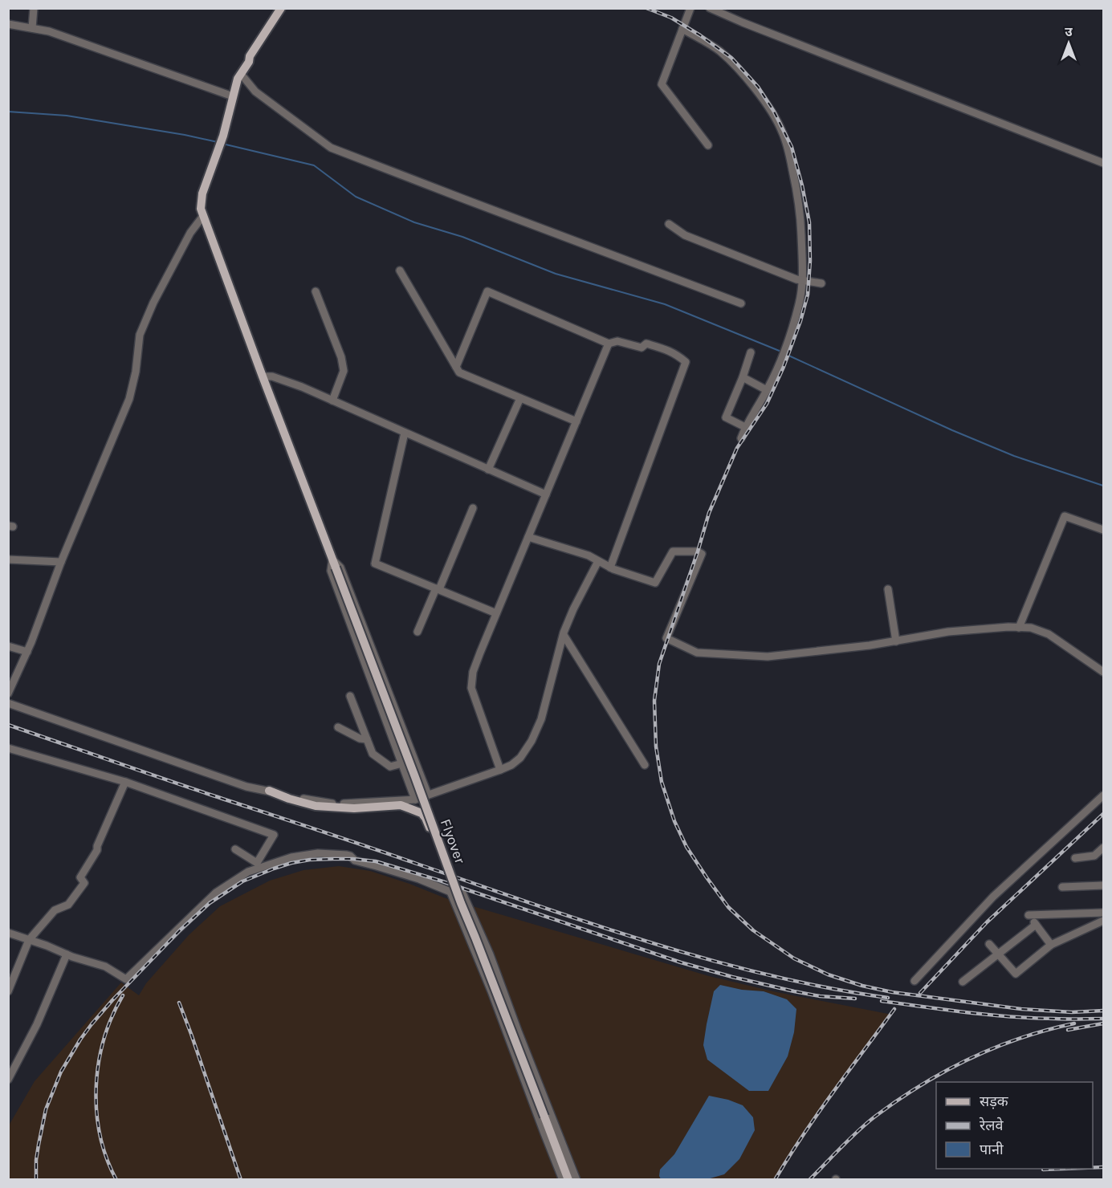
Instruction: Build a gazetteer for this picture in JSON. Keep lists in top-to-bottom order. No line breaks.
{"streets":{"main road":["Flyover"]},"legend":["सड़क","रेलवे","पानी"],"north":"top"}
